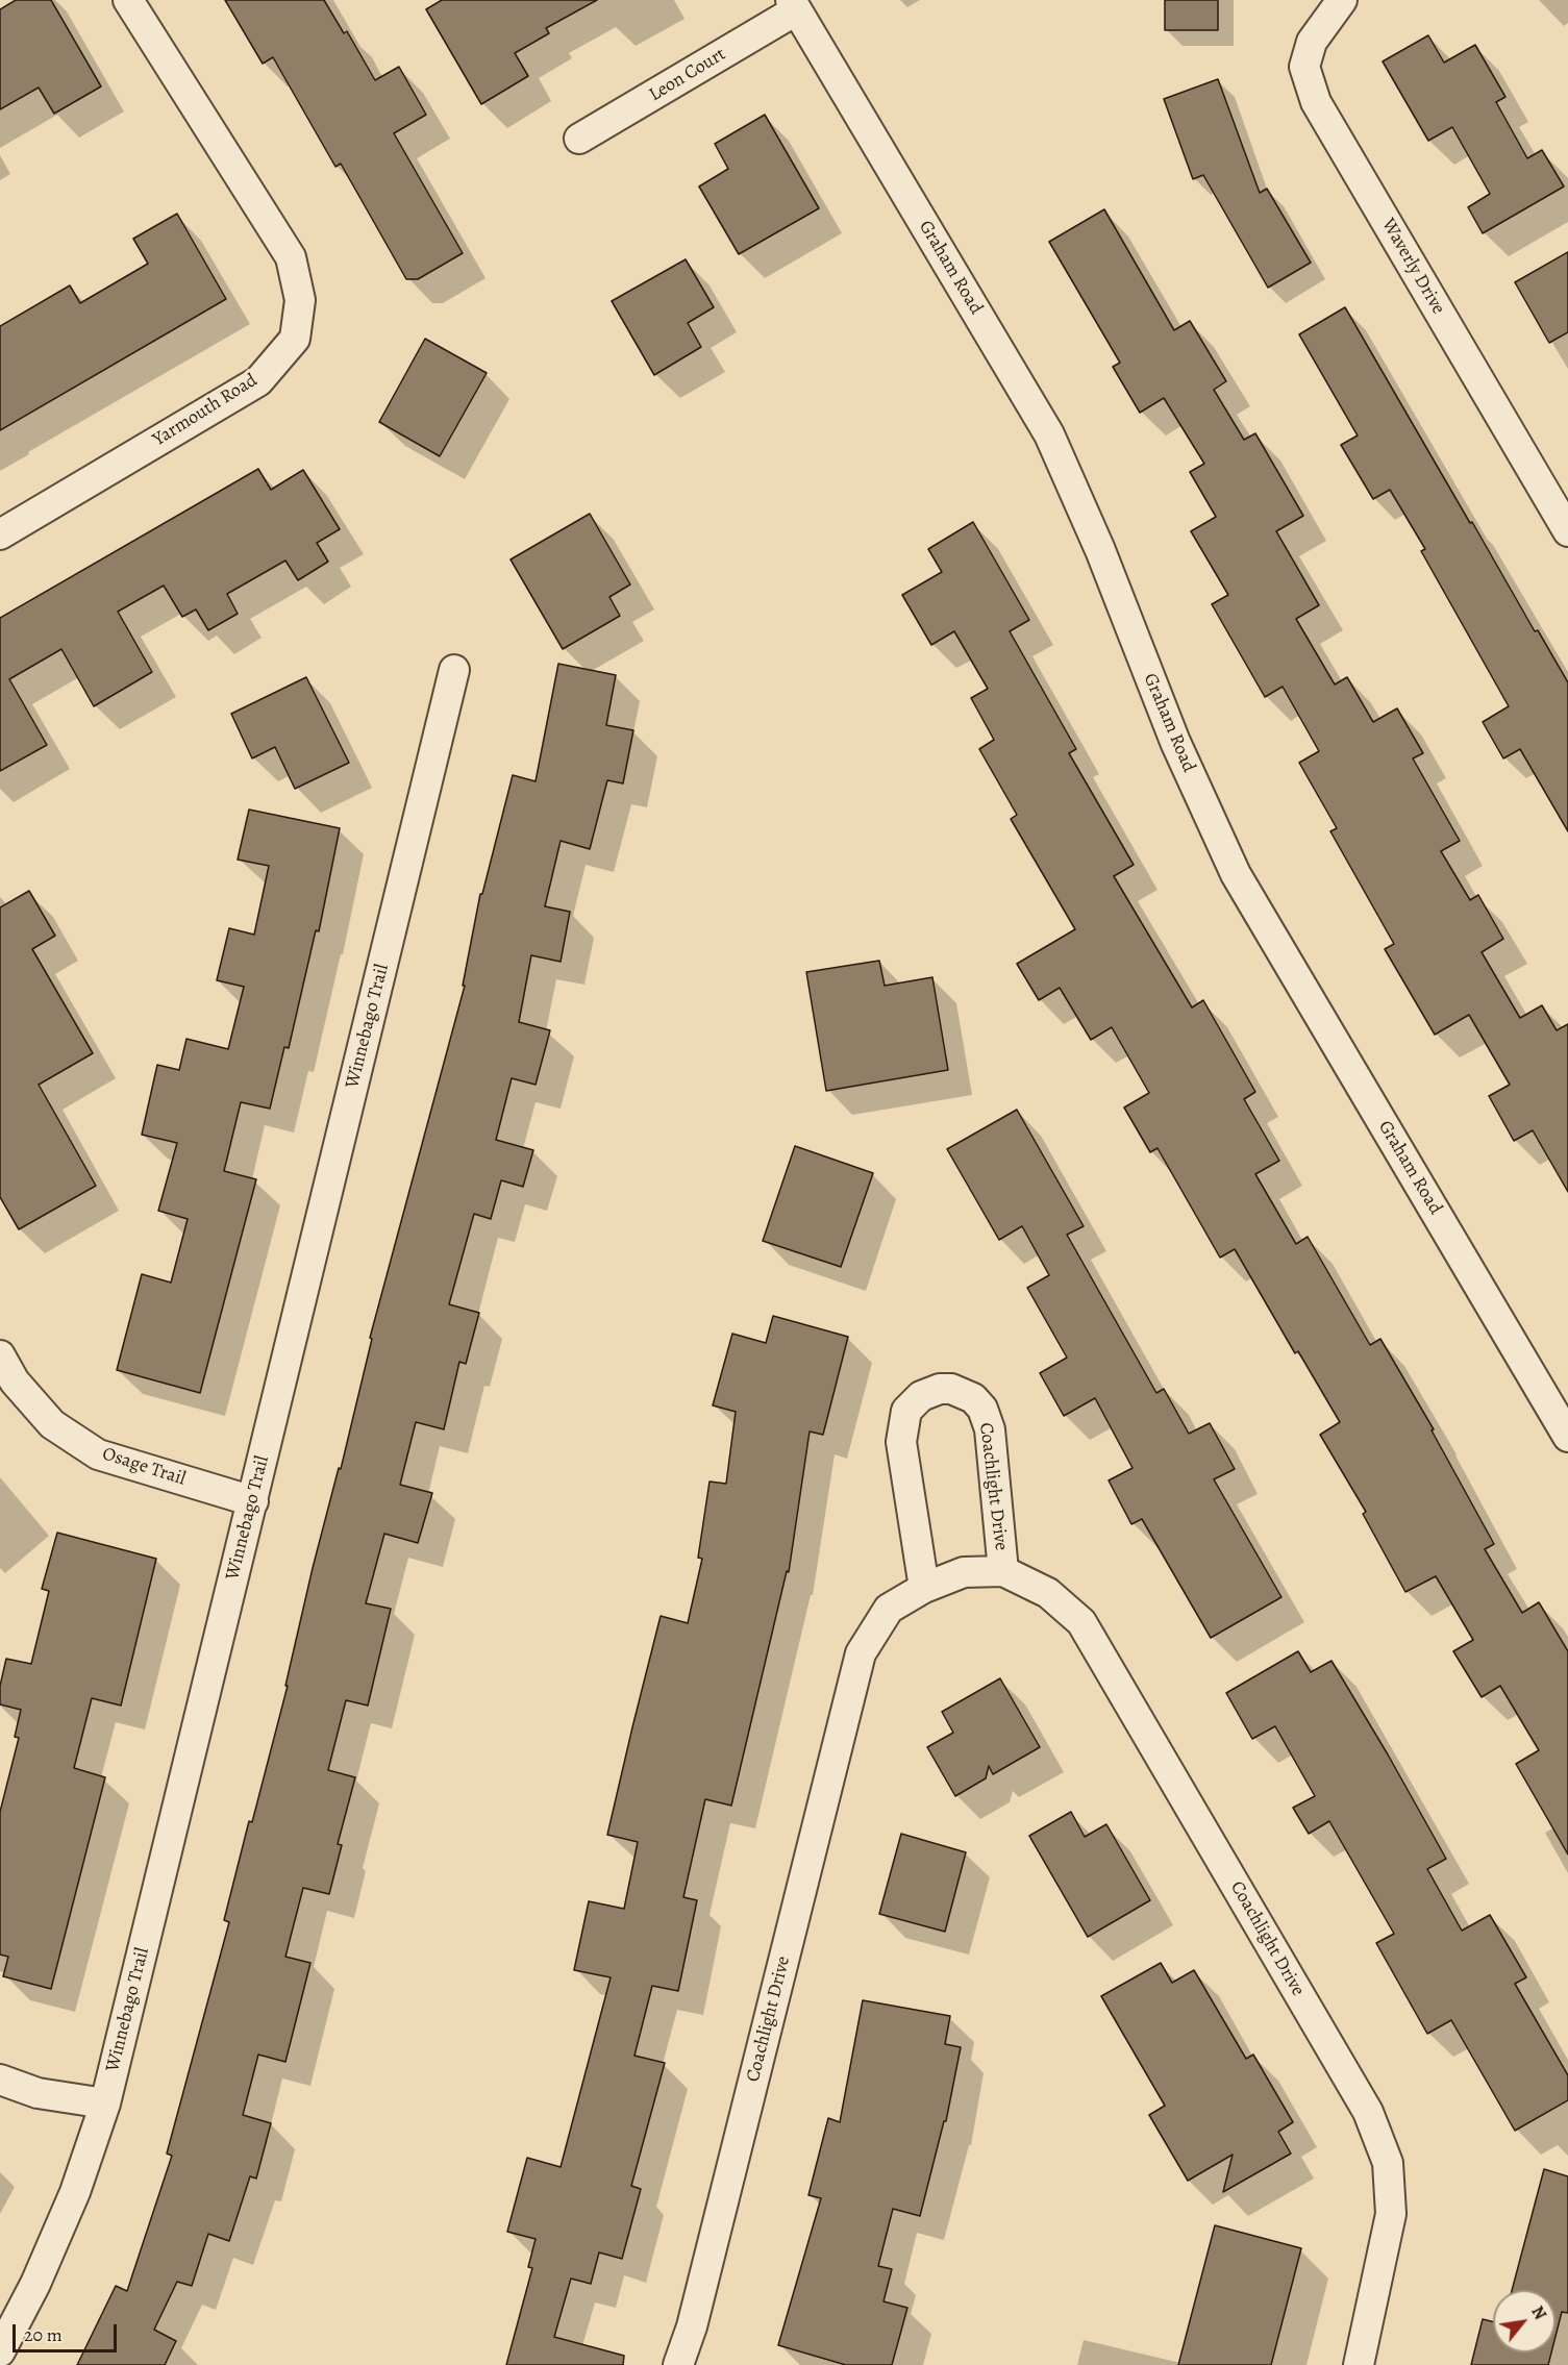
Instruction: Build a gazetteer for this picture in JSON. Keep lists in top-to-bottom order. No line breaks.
{"streets":{"street":["Leon Court","Waverly Drive","Graham Road","Yarmouth Road","Winnebago Trail","Osage Trail","Coachlight Drive"]},"crossings":[["Leon Court","Graham Road"],["Winnebago Trail","Osage Trail"]],"scale_bar":"20 m","north":"top right"}
